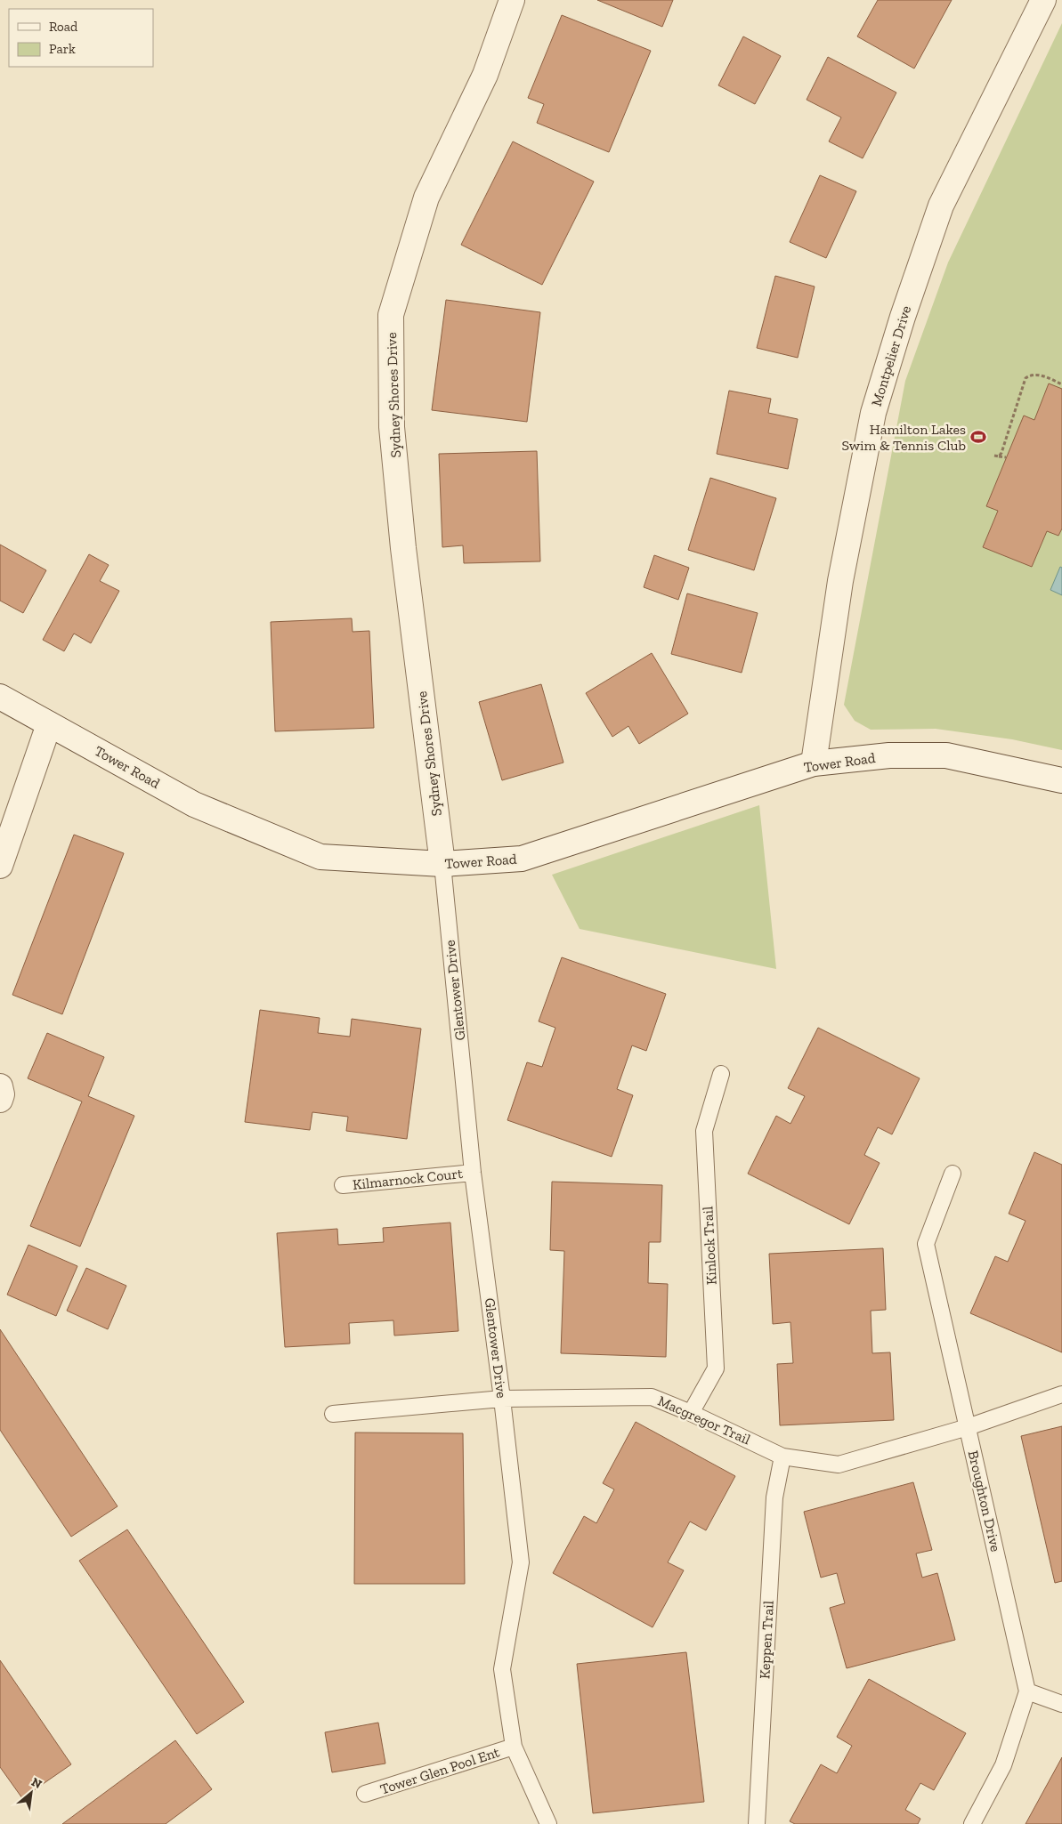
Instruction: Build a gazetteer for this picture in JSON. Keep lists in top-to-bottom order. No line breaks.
{"streets":{"street":["Montpelier Drive","Sydney Shores Drive","Tower Road"],"lane":["Glentower Drive","Kilmarnock Court","Kinlock Trail","Macgregor Trail","Broughton Drive","Keppen Trail","Tower Glen Pool Ent"]},"crossings":[["Montpelier Drive","Tower Road"],["Sydney Shores Drive","Tower Road"],["Sydney Shores Drive","Glentower Drive"],["Tower Road","Glentower Drive"],["Glentower Drive","Kilmarnock Court"],["Glentower Drive","Macgregor Trail"],["Glentower Drive","Tower Glen Pool Ent"],["Kinlock Trail","Macgregor Trail"],["Macgregor Trail","Broughton Drive"],["Macgregor Trail","Keppen Trail"]],"places":{"sports":["Hamilton Lakes Swim & Tennis Club"]},"legend":["Road","Park"],"north":"top right"}
